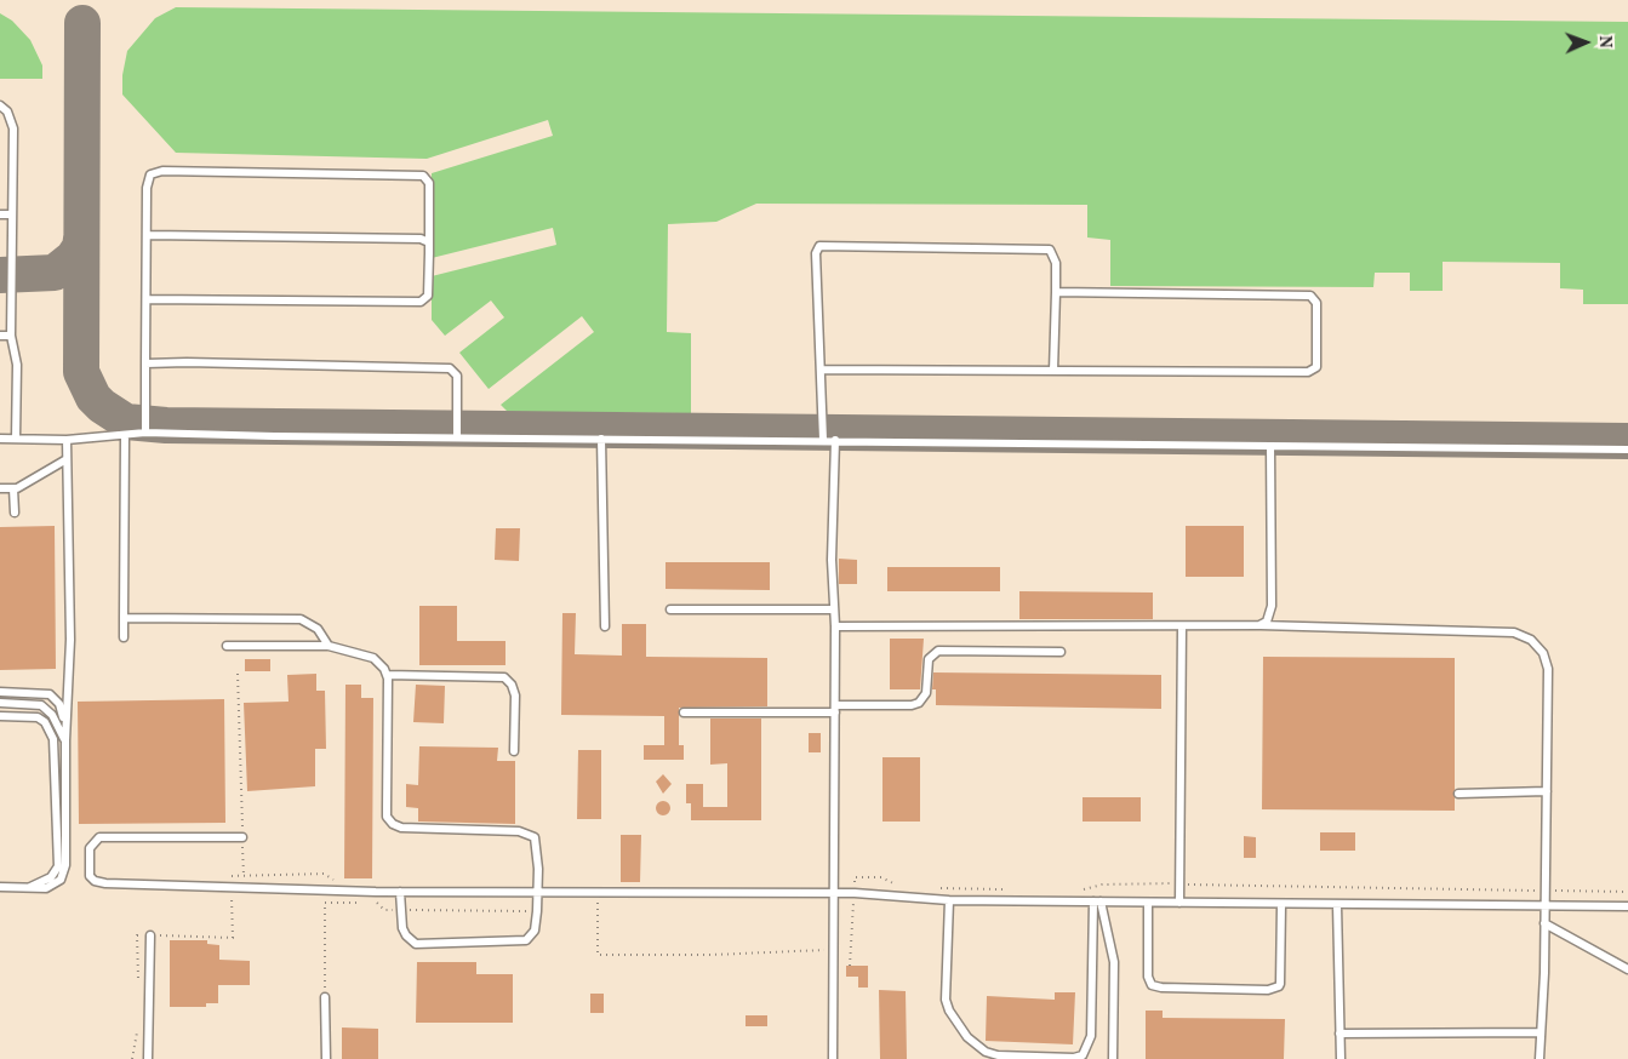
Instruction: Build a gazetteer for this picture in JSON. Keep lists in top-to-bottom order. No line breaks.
{"north":"right"}
